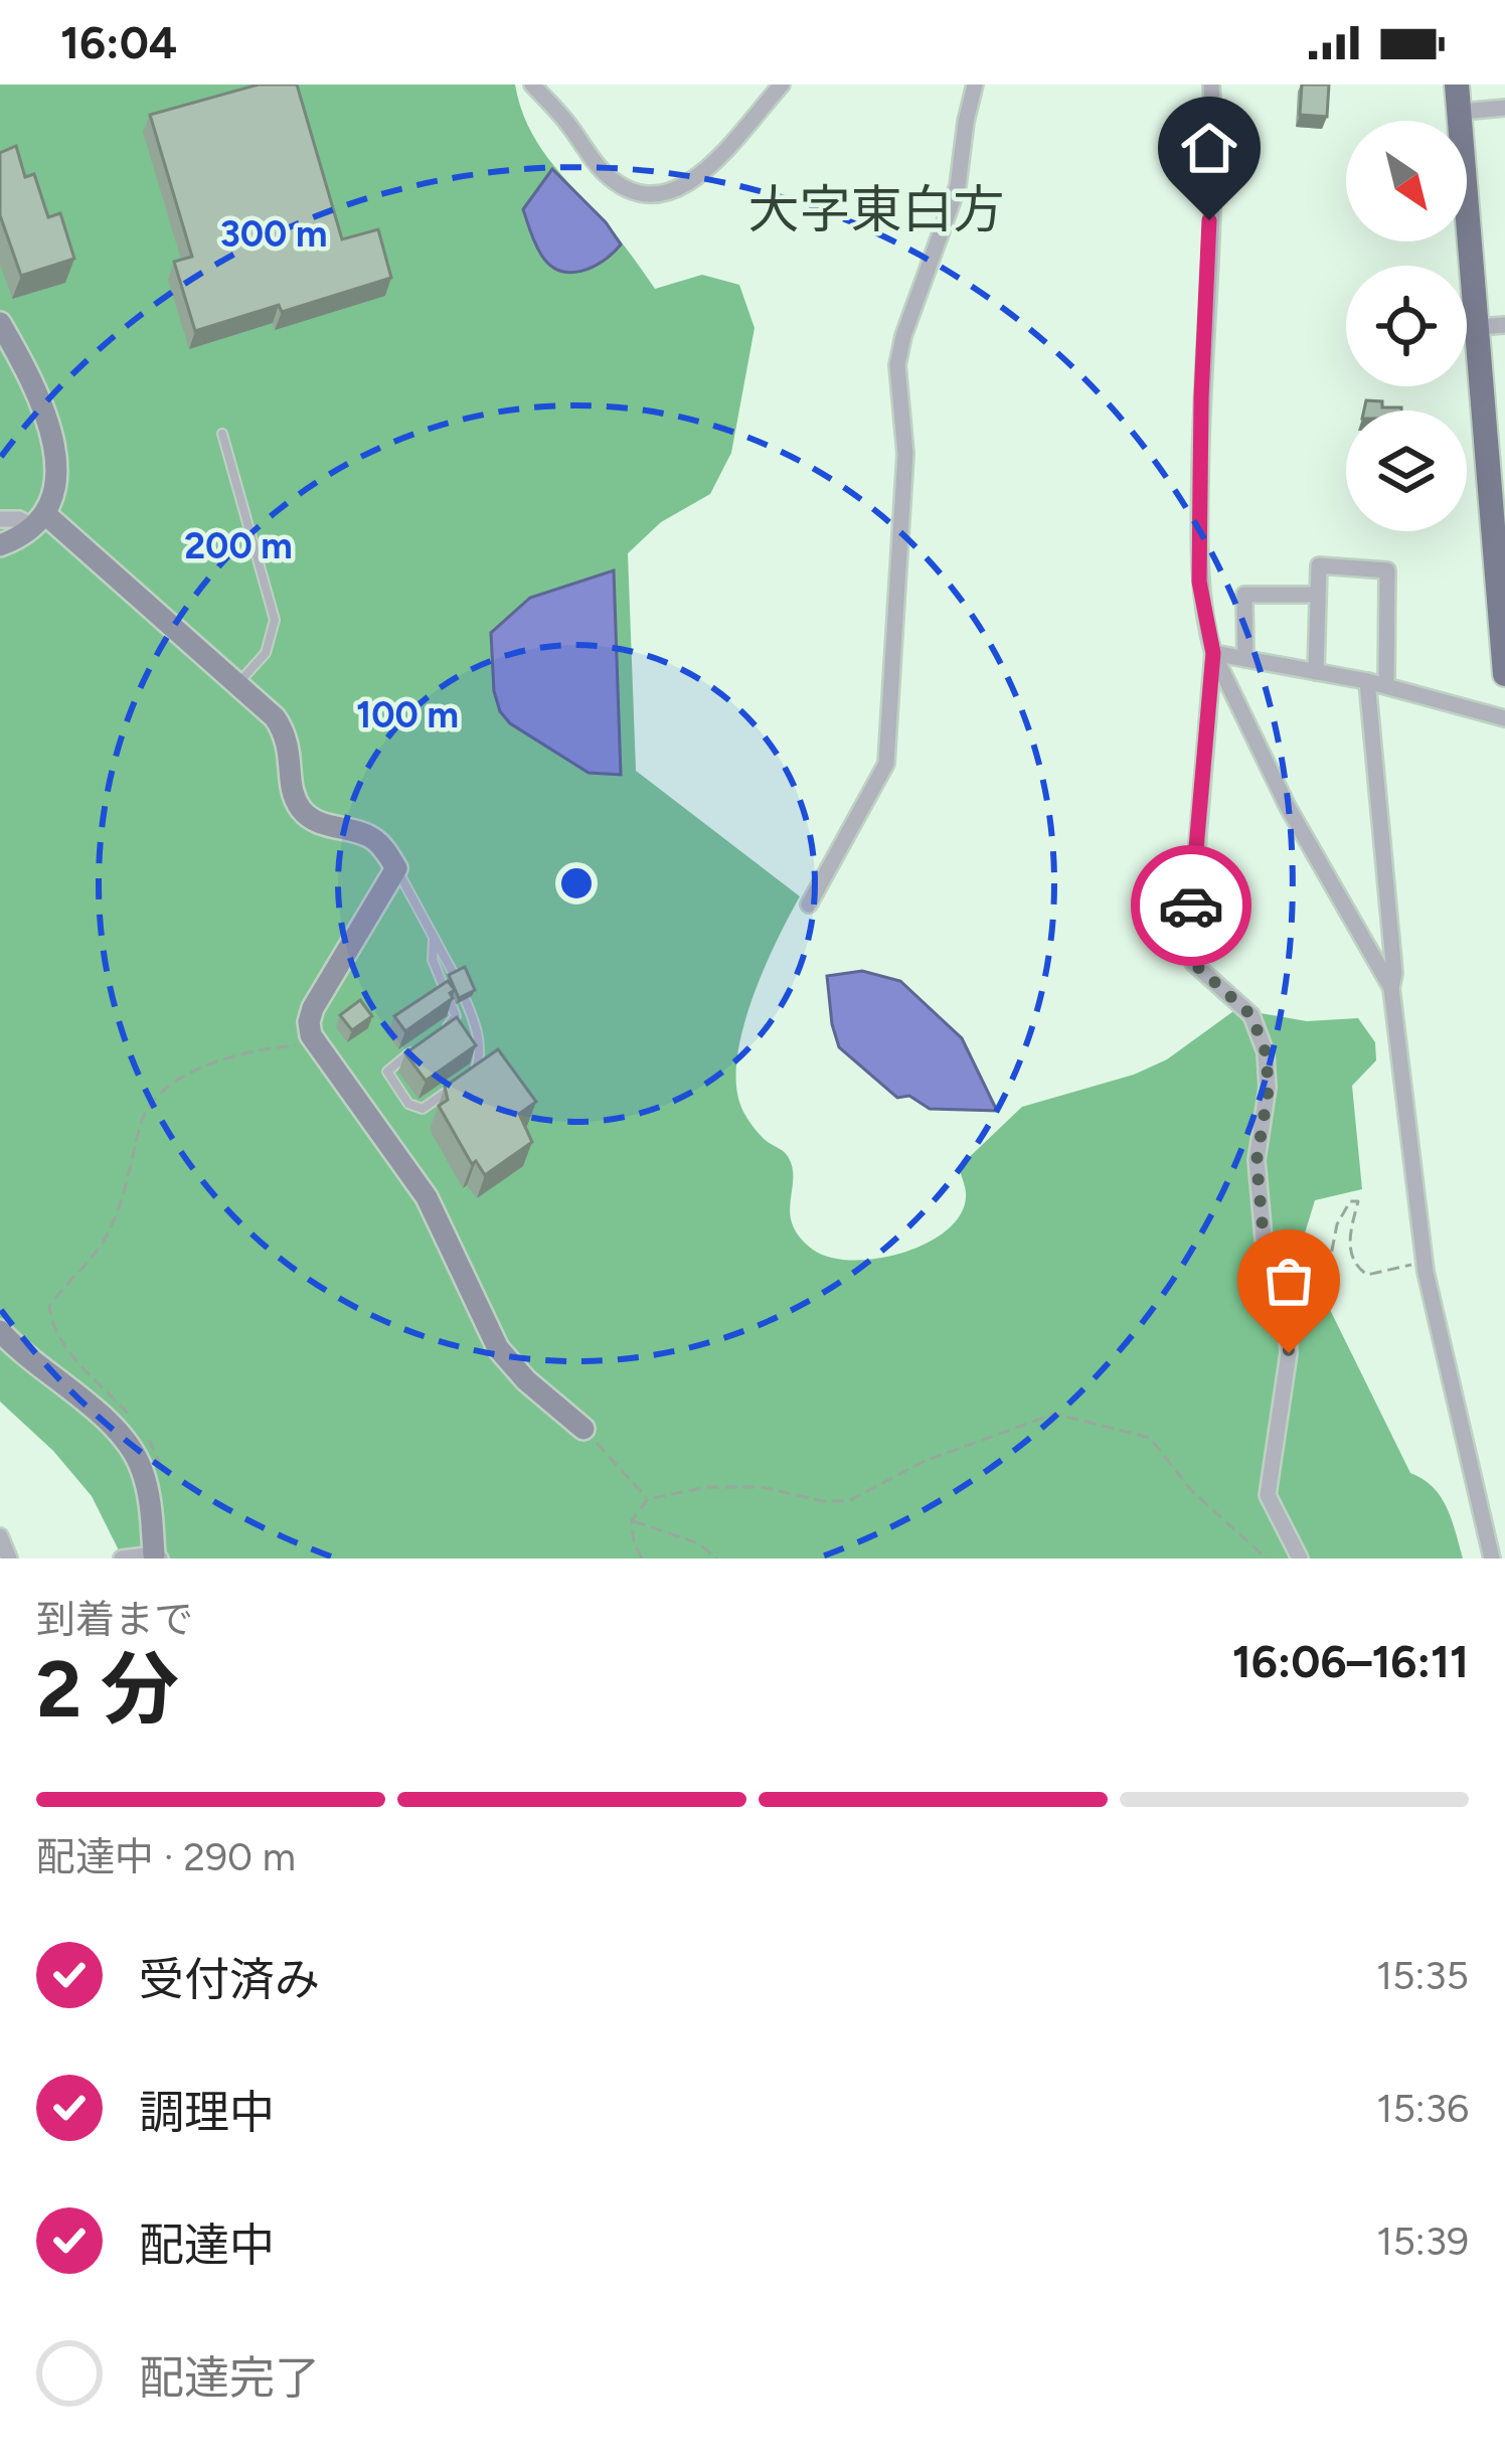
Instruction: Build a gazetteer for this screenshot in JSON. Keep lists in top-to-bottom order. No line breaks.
{"districts":["大字東白方"],"north":"bottom right","page":{"status":"16:04","heading":["2 分","到着まで","16:06–16:11"],"bar":"配達中 · 290 m","list":[["受付済み","15:35"],["調理中","15:36"],["配達中","15:39"],"配達完了"]},"rings":["300 m","200 m","100 m"]}
